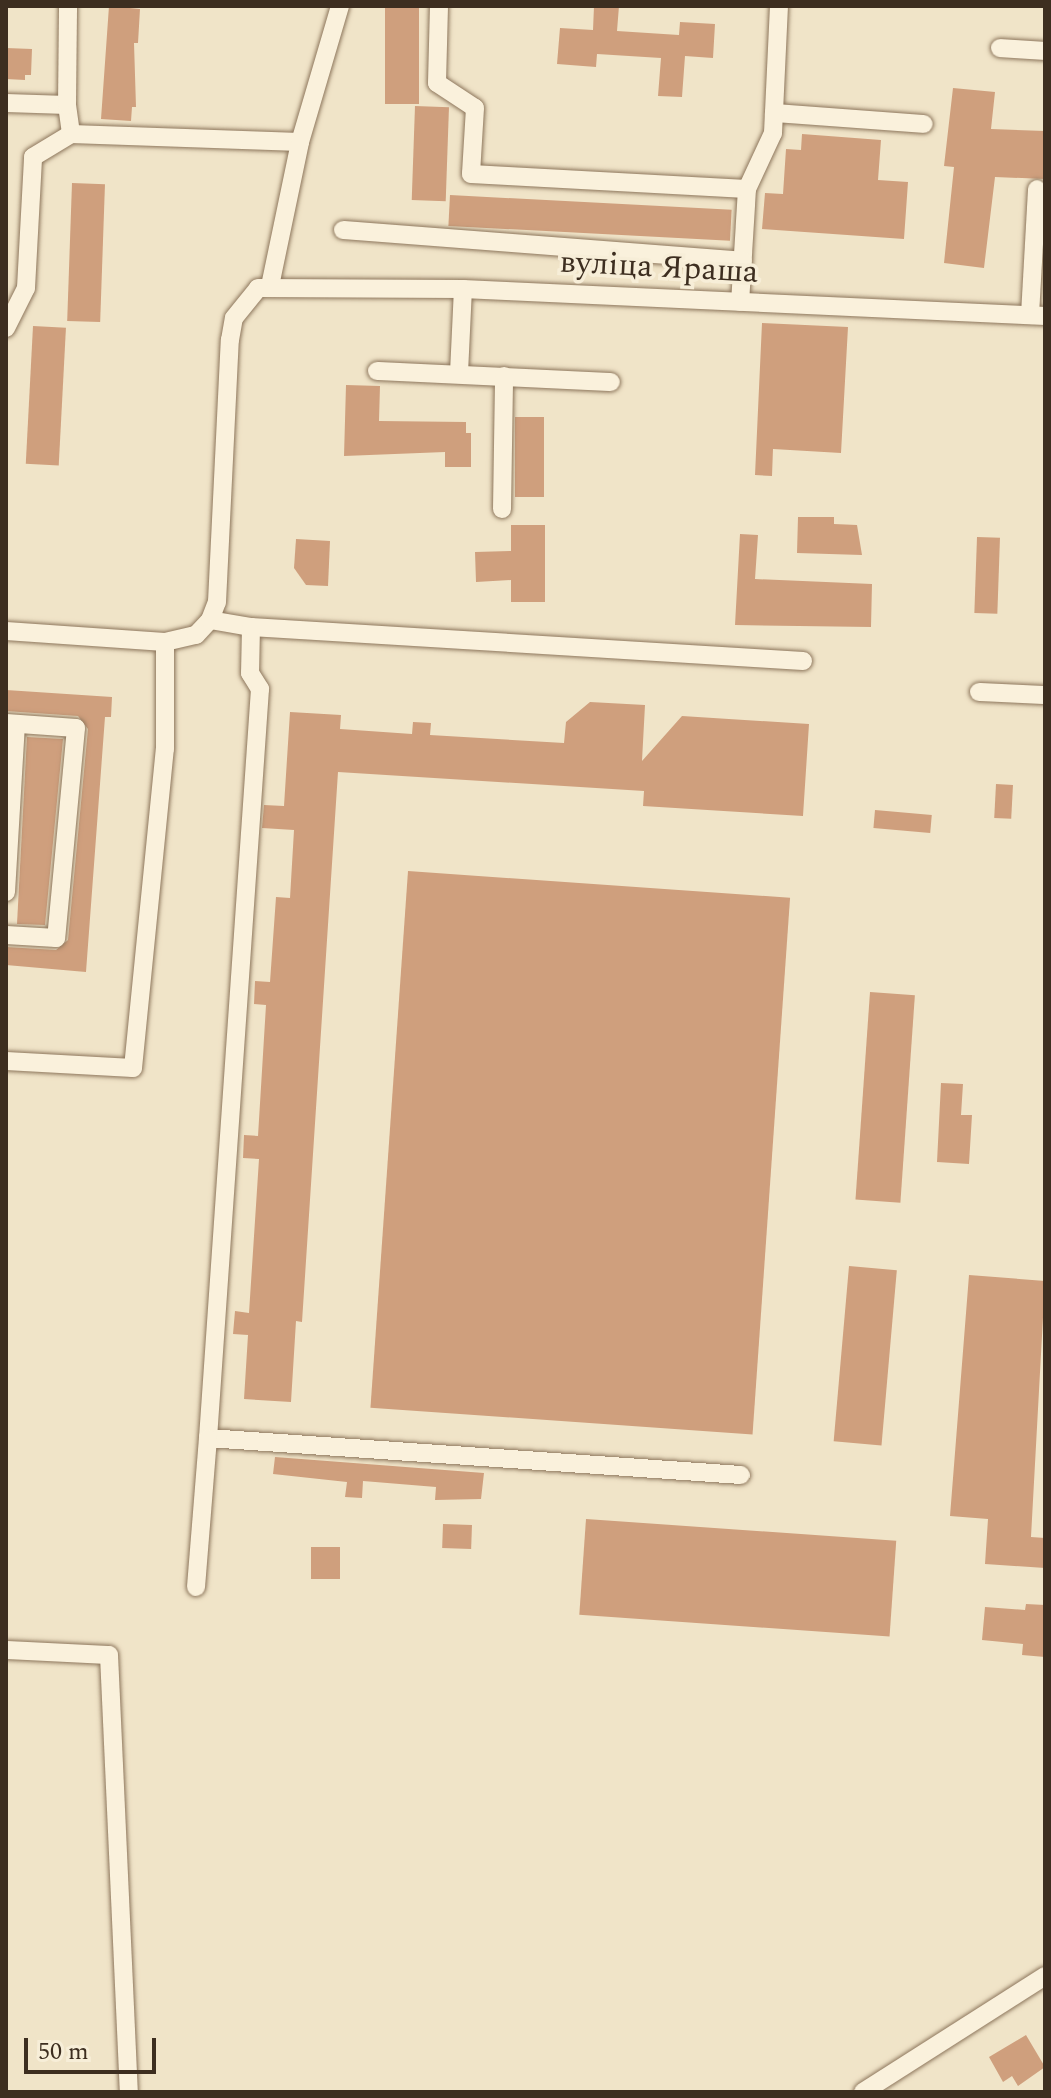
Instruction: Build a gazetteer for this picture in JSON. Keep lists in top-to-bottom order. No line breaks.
{"streets":{"street":["вуліца Яраша"]},"scale_bar":"50 m"}
